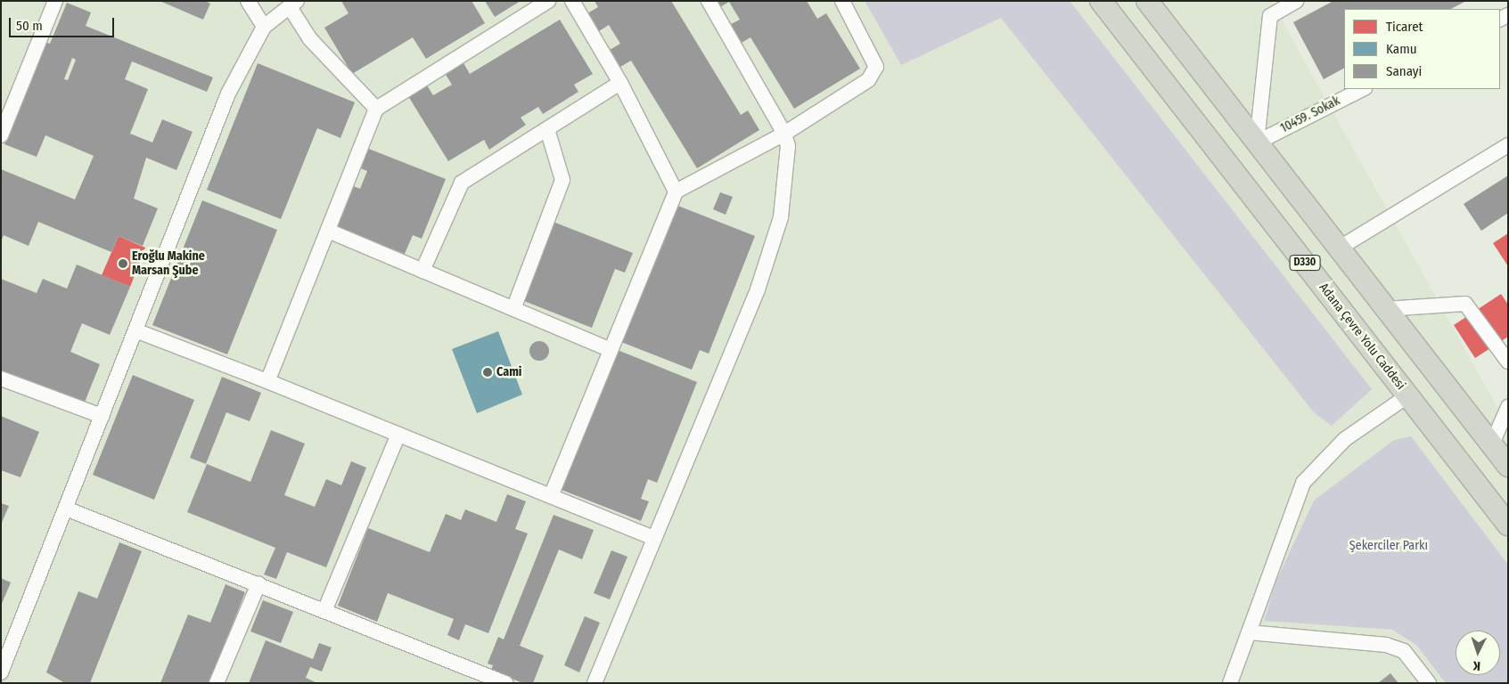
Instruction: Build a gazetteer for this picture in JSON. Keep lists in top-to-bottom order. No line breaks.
{"streets":{"highway":["D330","Adana Çevre Yolu Caddesi"],"street":["10459. Sokak"]},"parks":["Şekerciler Parkı"],"places":["Eroğlu Makine Marsan Şube","Cami"],"legend":["Ticaret","Kamu","Sanayi"],"scale_bar":"50 m","north":"bottom"}
